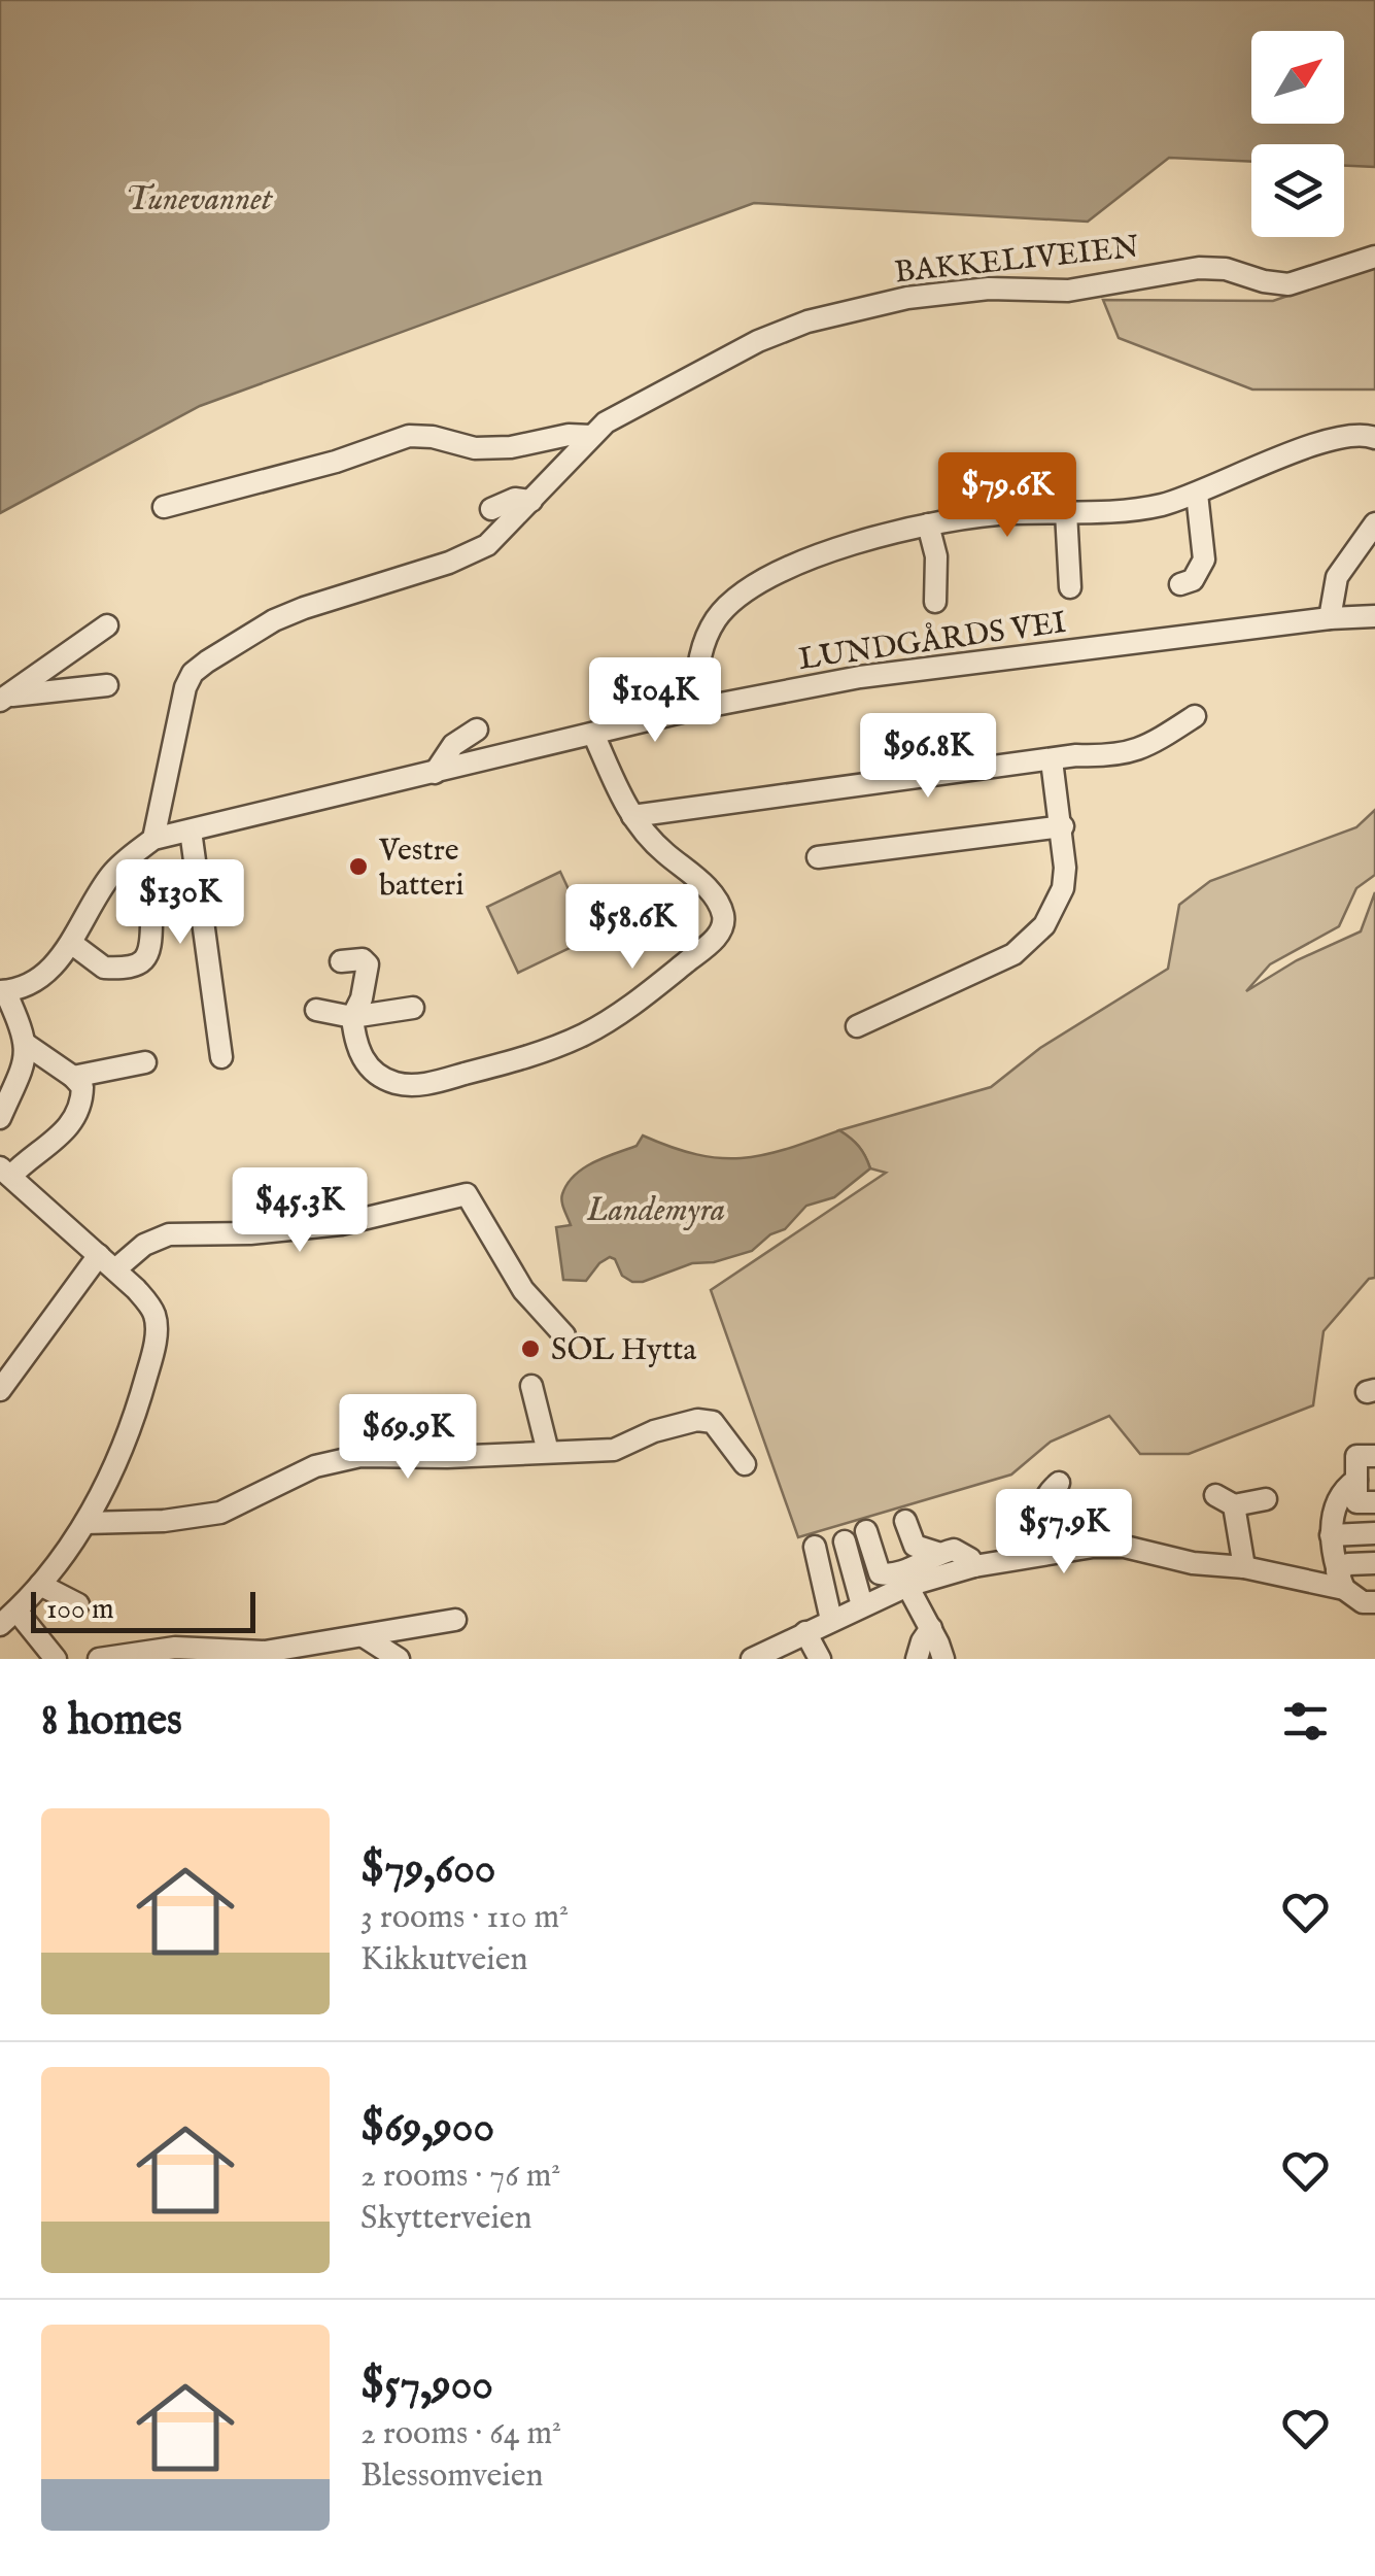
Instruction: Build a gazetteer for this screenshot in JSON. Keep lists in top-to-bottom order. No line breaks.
{"streets":{"street":["BAKKELIVEIEN","LUNDGÅRDS VEI"]},"crossings":[["BAKKELIVEIEN","LUNDGÅRDS VEI"]],"water":["Tunevannet","Landemyra"],"places":["Vestre batteri","SOL Hytta"],"scale_bar":"100 m","north":"top right","page":{"price":["$79.6K","$104K","$96.8K","$130K","$58.6K","$45.3K","$69.9K","$57.9K"],"scale":"100 m","heading":"8 homes","list":[{"name":"$79,600","note":"3 rooms · 110 m² · Kikkutveien"},{"name":"$69,900","note":"2 rooms · 76 m² · Skytterveien"},{"name":"$57,900","note":"2 rooms · 64 m² · Blessomveien"}]}}
